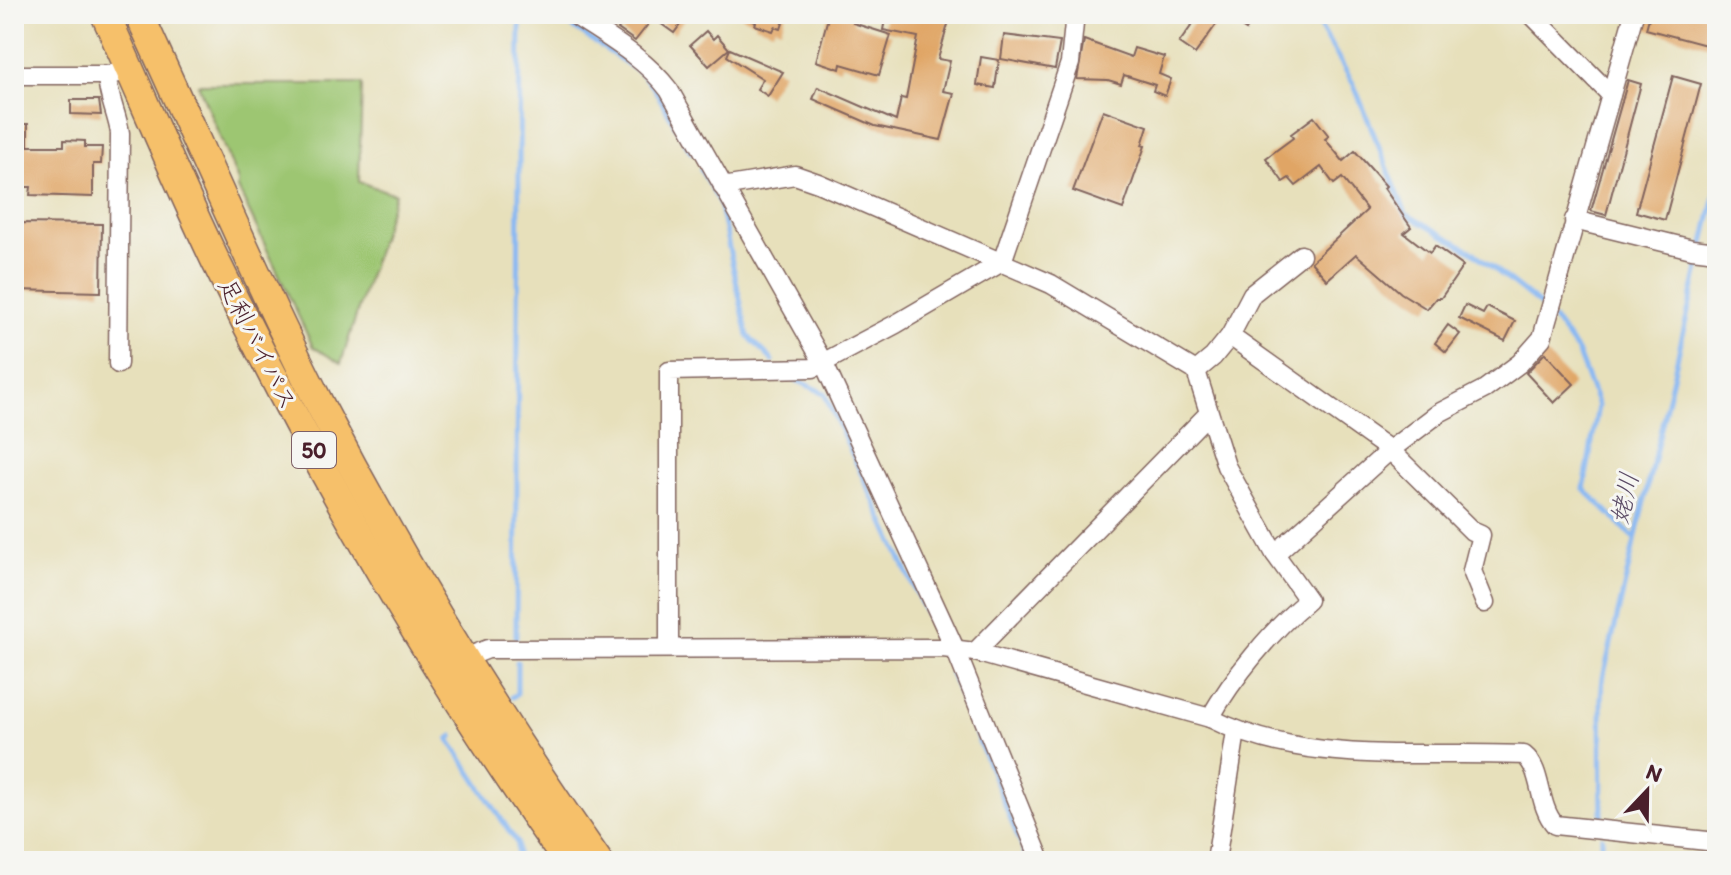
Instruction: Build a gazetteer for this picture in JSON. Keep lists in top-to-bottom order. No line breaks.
{"streets":{"highway":["足利バイパス","50"]},"water":["姥川"],"north":"top"}
